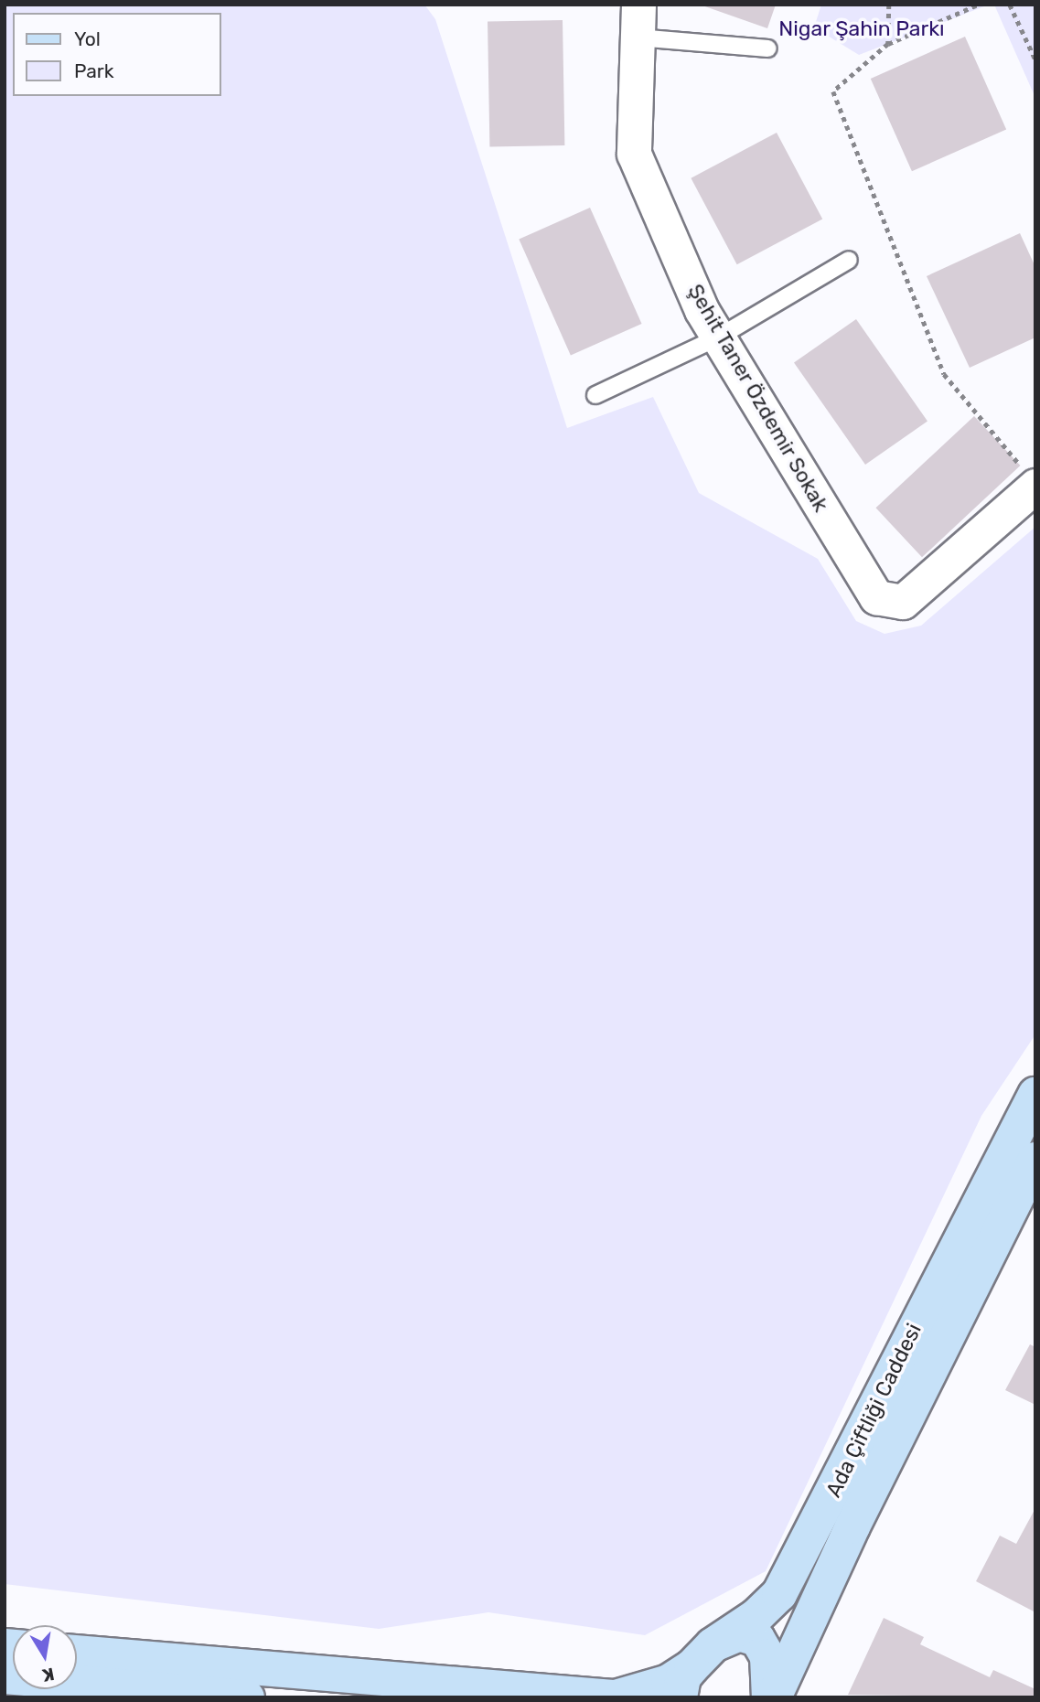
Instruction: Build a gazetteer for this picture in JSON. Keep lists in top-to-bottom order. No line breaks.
{"streets":{"main road":["Ada Çiftliği Caddesi"],"street":["Şehit Taner Özdemir Sokak"]},"parks":["Nigar Şahin Parkı"],"legend":["Yol","Park"],"north":"bottom"}
